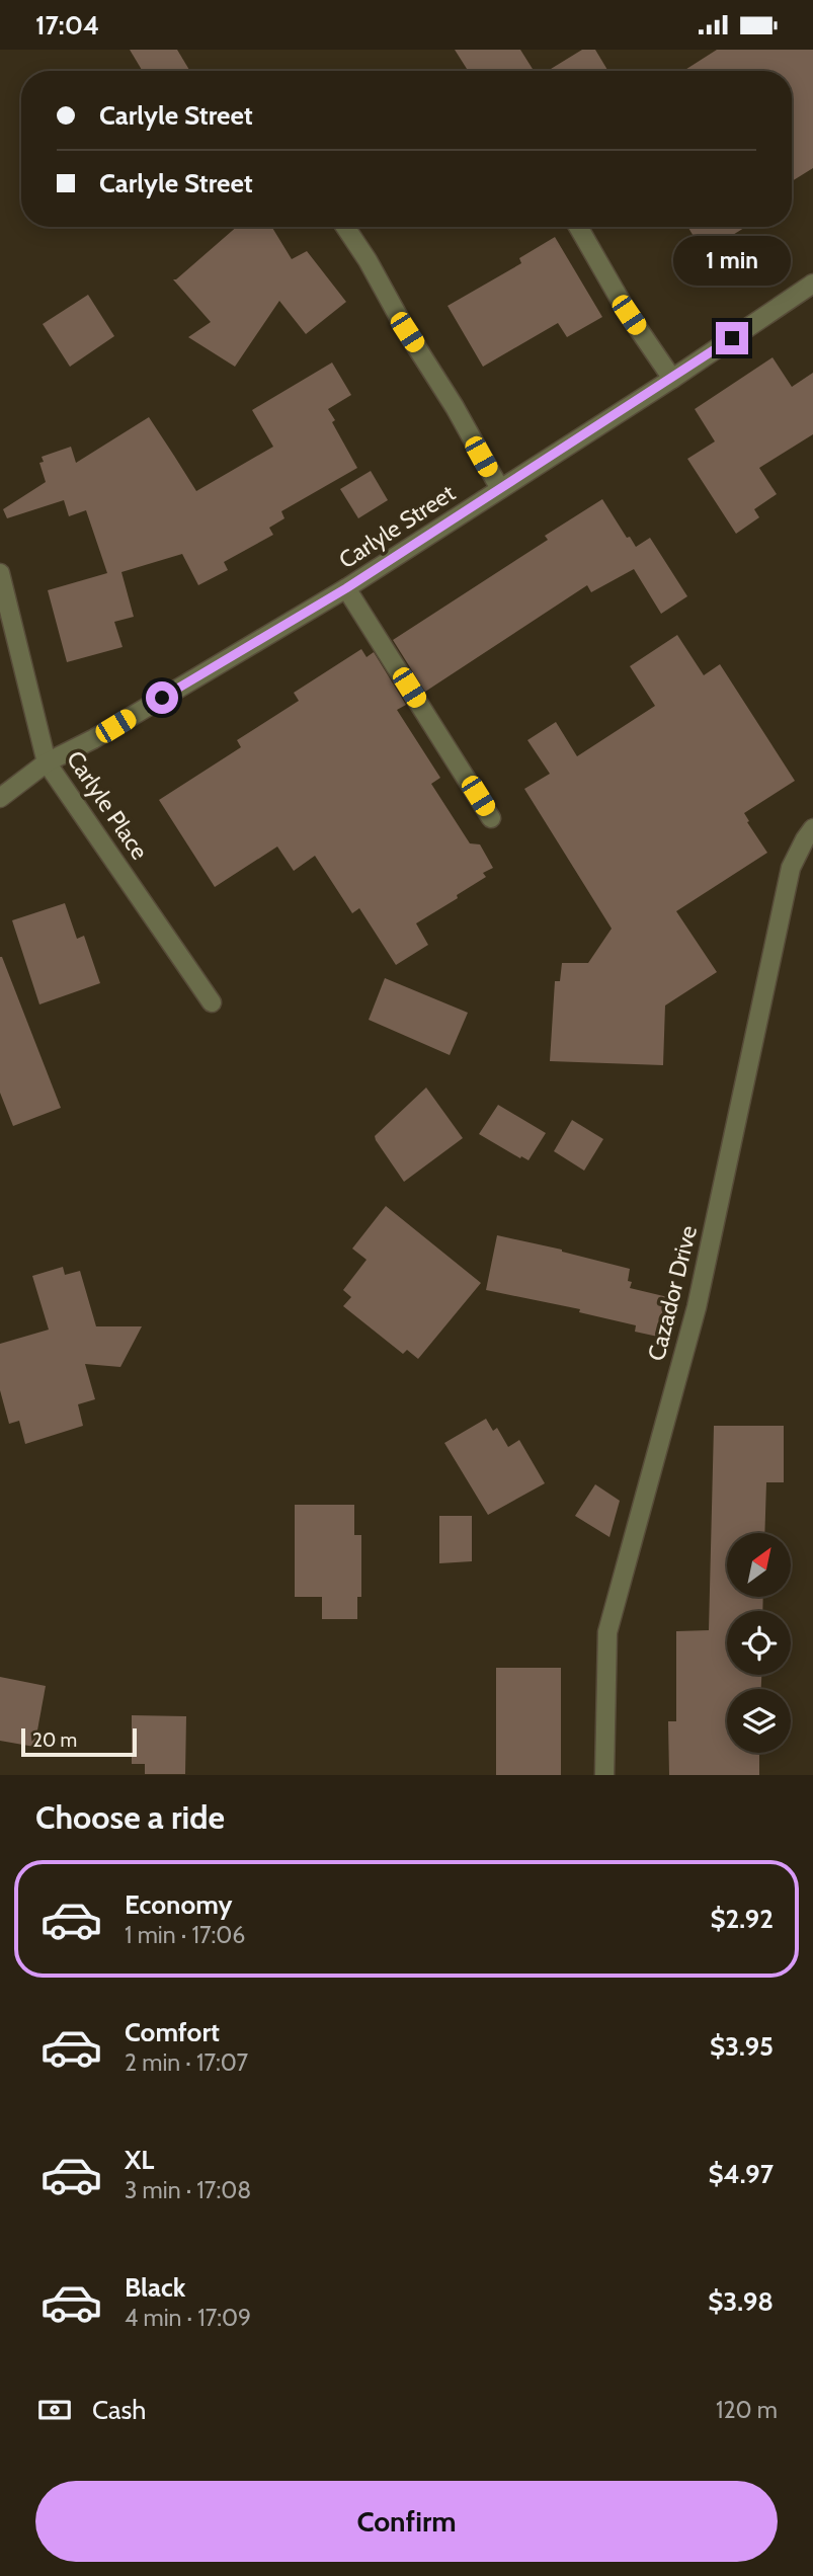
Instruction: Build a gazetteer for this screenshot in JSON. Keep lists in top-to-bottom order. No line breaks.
{"streets":{"street":["Carlyle Street","Carlyle Place","Cazador Drive"]},"crossings":[["Carlyle Street","Carlyle Place"]],"scale_bar":"20 m","north":"top right","page":{"status":"17:04","banner":["Carlyle Street","Carlyle Street"],"bubble":"1 min","scale":"20 m","heading":"Choose a ride","list":[{"name":"Economy","note":"1 min · 17:06","value":"$2.92"},{"name":"Comfort","note":"2 min · 17:07","value":"$3.95"},{"name":"XL","note":"3 min · 17:08","value":"$4.97"},{"name":"Black","note":"4 min · 17:09","value":"$3.98"}],"pay":["Cash","120 m"],"buttons":"Confirm"}}
